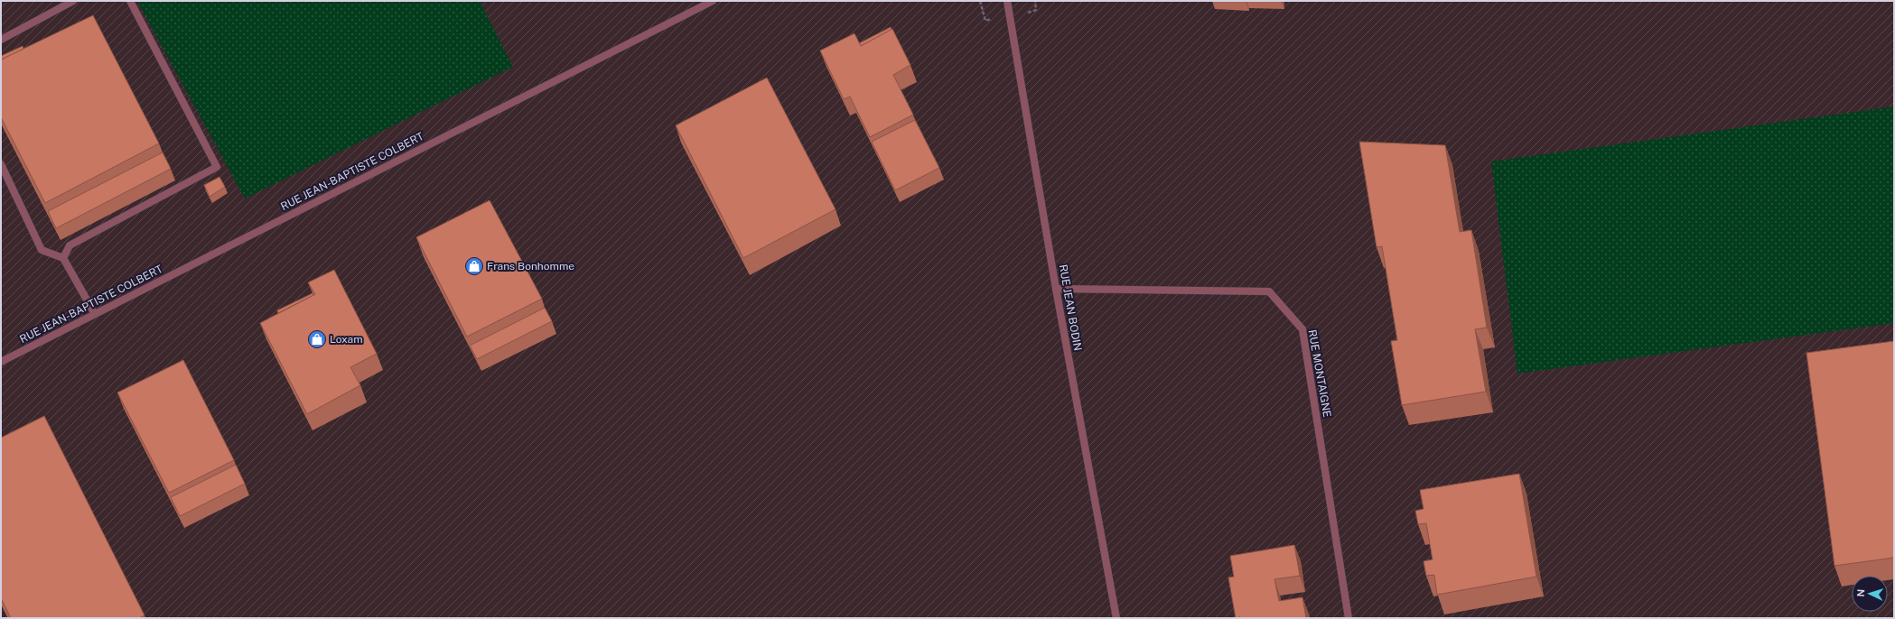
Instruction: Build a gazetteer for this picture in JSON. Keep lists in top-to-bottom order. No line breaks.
{"streets":{"street":["RUE JEAN-BAPTISTE COLBERT","RUE JEAN BODIN","RUE MONTAIGNE"]},"crossings":[["RUE JEAN BODIN","RUE MONTAIGNE"]],"places":{"shop":["Frans Bonhomme","Loxam"]},"north":"left"}
